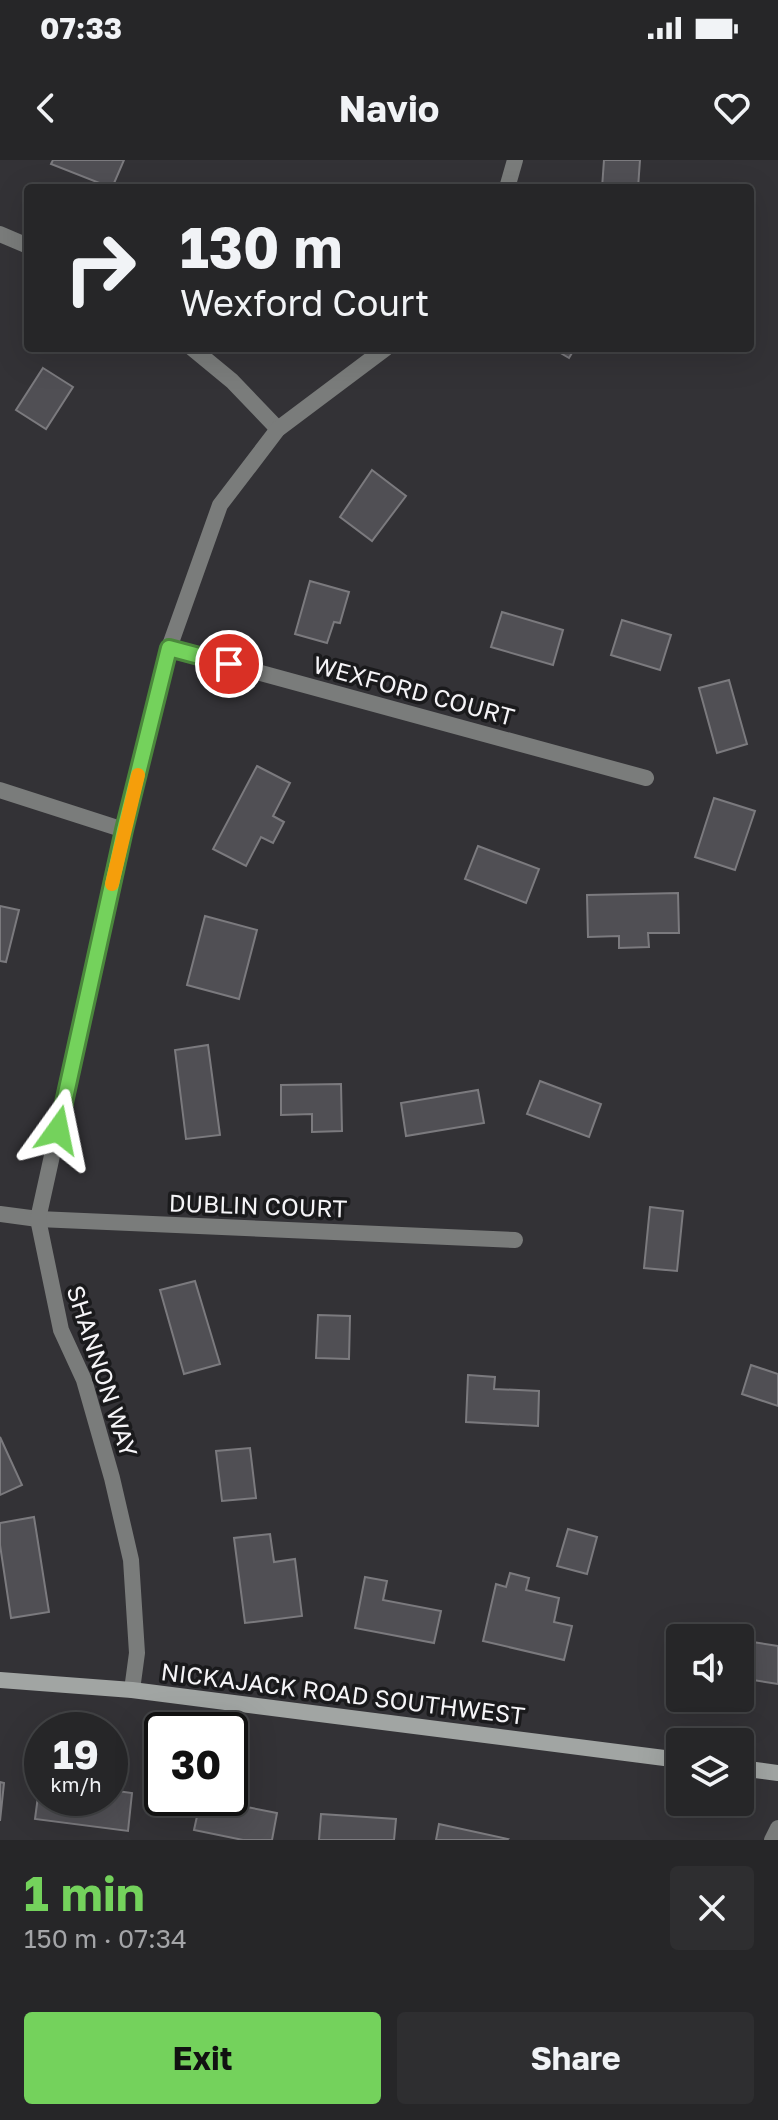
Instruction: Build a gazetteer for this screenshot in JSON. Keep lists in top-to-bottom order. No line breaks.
{"streets":{"street":["WEXFORD COURT","DUBLIN COURT","SHANNON WAY","NICKAJACK ROAD SOUTHWEST"]},"crossings":[["WEXFORD COURT","SHANNON WAY"],["DUBLIN COURT","SHANNON WAY"],["SHANNON WAY","NICKAJACK ROAD SOUTHWEST"]],"page":{"status":"07:33","header":"Navio","turn":["130 m","Wexford Court"],"speed":"19 km/h","limit":"30","heading":["1 min","150 m · 07:34"],"buttons":["Exit","Share"]}}
